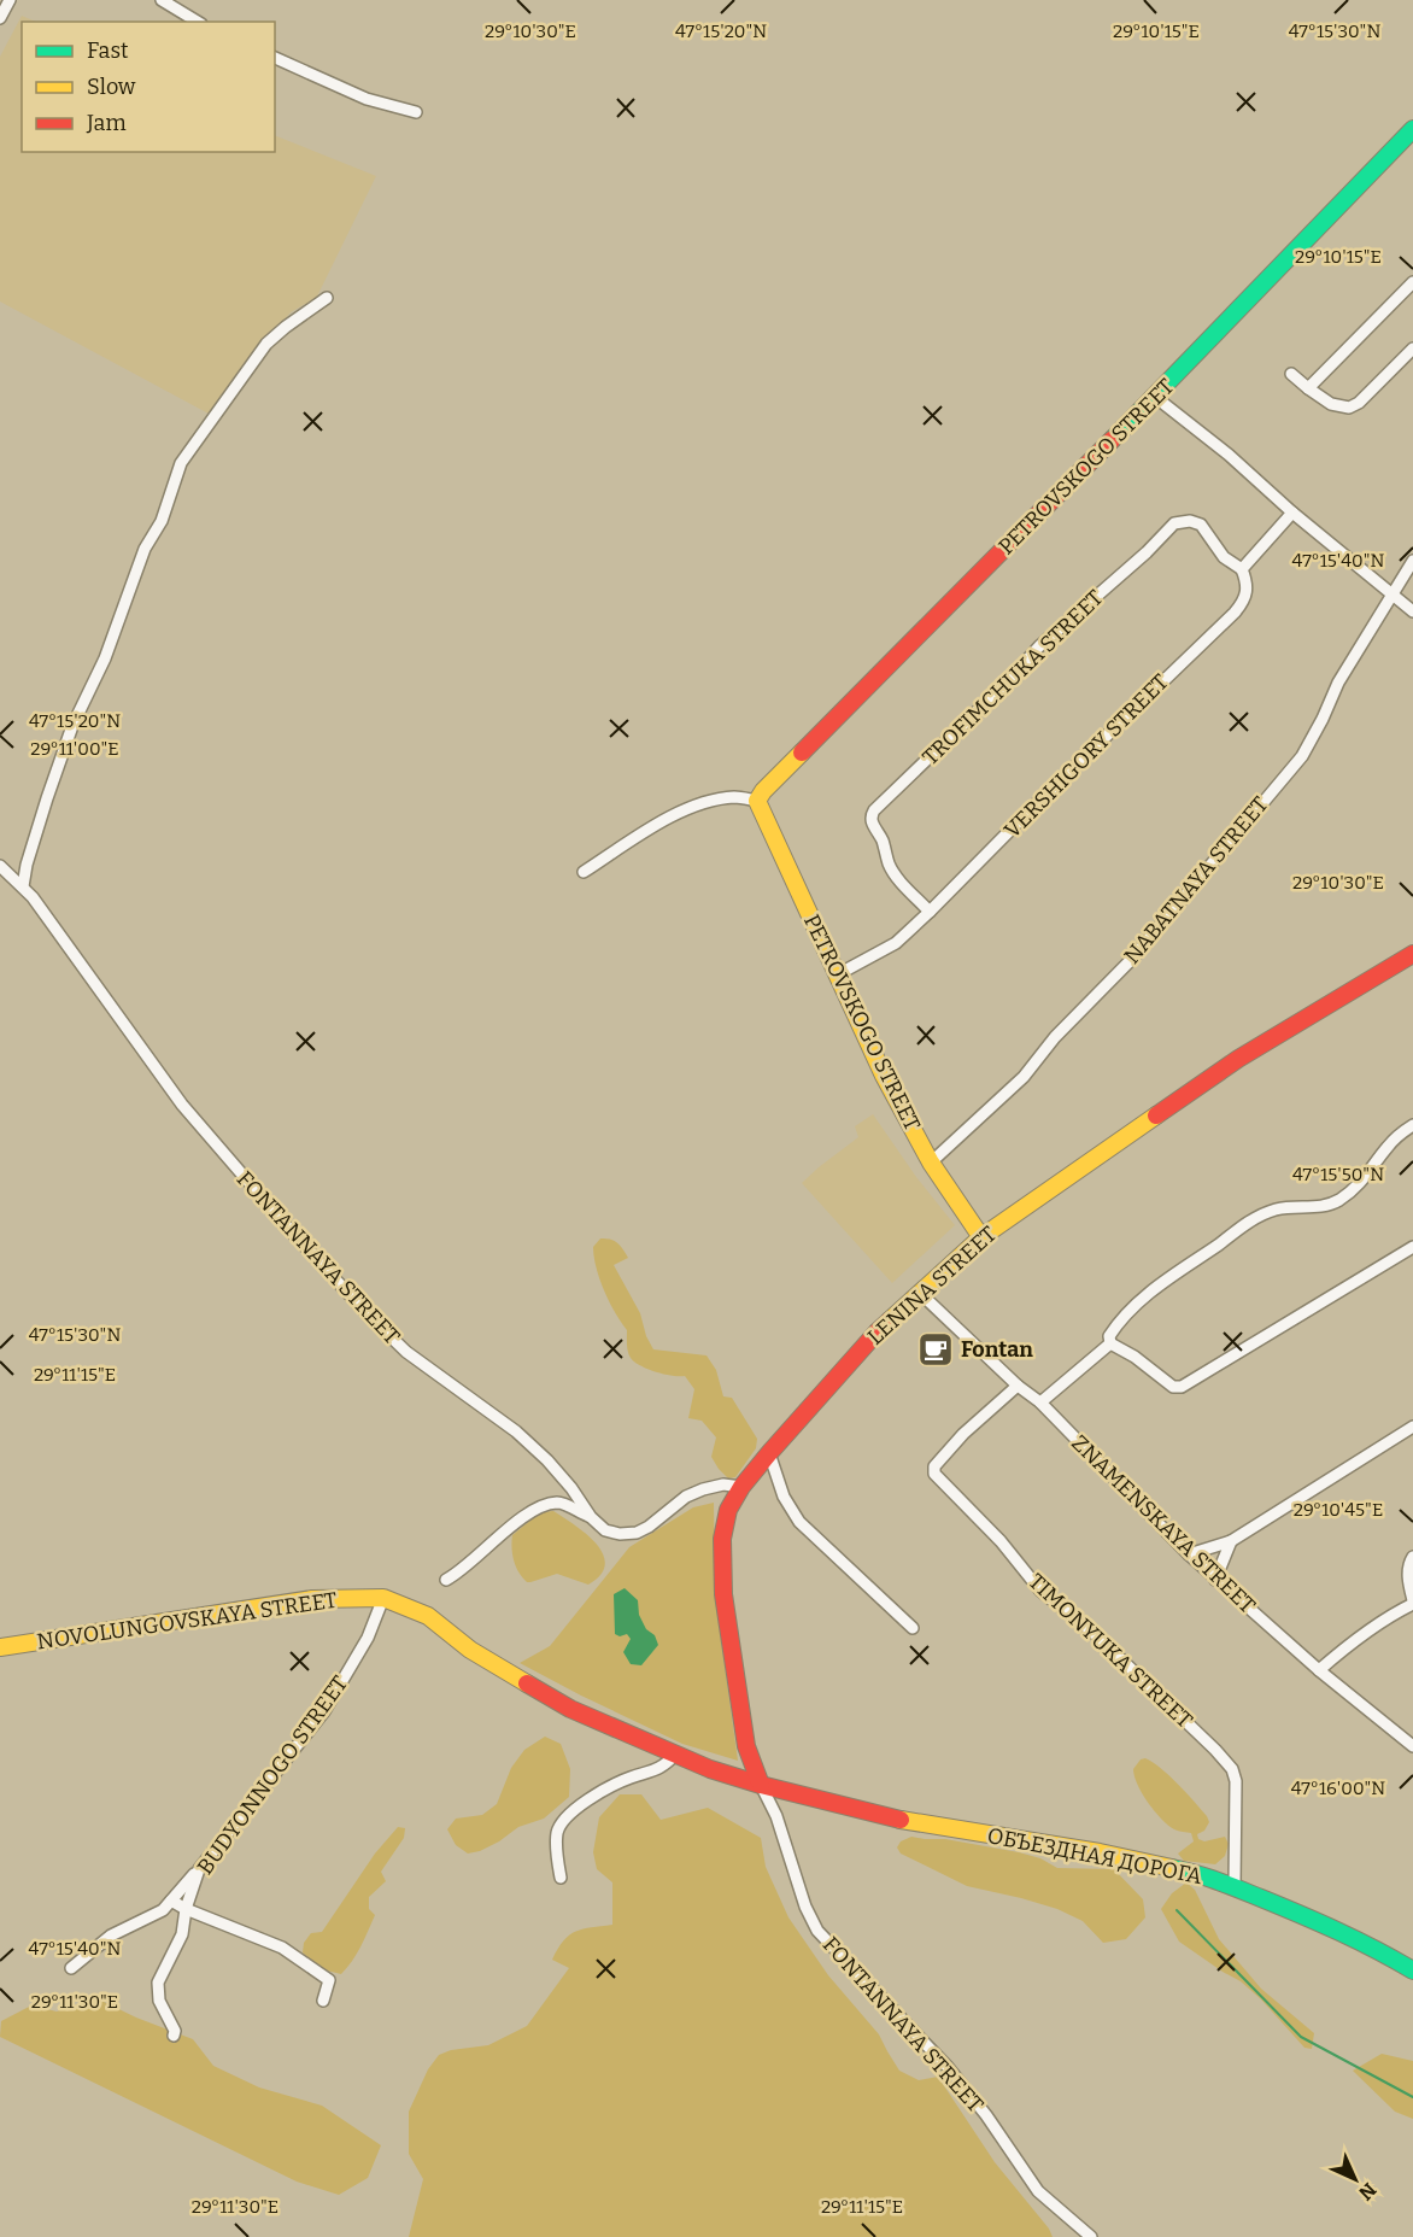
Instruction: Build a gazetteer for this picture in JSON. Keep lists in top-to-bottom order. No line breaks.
{"streets":{"street":["PETROVSKOGO STREET","TROFIMCHUKA STREET","VERSHIGORY STREET","NABATNAYA STREET","FONTANNAYA STREET","LENINA STREET","ZNAMENSKAYA STREET","NOVOLUNGOVSKAYA STREET","TIMONYUKA STREET","BUDYONNOGO STREET","ОБЪЕЗДНАЯ ДОРОГА"]},"crossings":[["PETROVSKOGO STREET","VERSHIGORY STREET"],["PETROVSKOGO STREET","NABATNAYA STREET"],["PETROVSKOGO STREET","LENINA STREET"],["TROFIMCHUKA STREET","VERSHIGORY STREET"],["FONTANNAYA STREET","LENINA STREET"],["FONTANNAYA STREET","NOVOLUNGOVSKAYA STREET"],["FONTANNAYA STREET","ОБЪЕЗДНАЯ ДОРОГА"],["LENINA STREET","ZNAMENSKAYA STREET"],["LENINA STREET","NOVOLUNGOVSKAYA STREET"],["LENINA STREET","ОБЪЕЗДНАЯ ДОРОГА"],["ZNAMENSKAYA STREET","TIMONYUKA STREET"],["NOVOLUNGOVSKAYA STREET","BUDYONNOGO STREET"],["NOVOLUNGOVSKAYA STREET","ОБЪЕЗДНАЯ ДОРОГА"],["TIMONYUKA STREET","ОБЪЕЗДНАЯ ДОРОГА"]],"places":{"cafe":["Fontan"]},"legend":["Fast","Slow","Jam"],"north":"bottom right","coordinates":["29°10'30\"E","47°15'20\"N","29°10'15\"E","47°15'30\"N","47°15'40\"N","29°11'00\"E","47°15'50\"N","29°11'15\"E","29°10'45\"E","47°16'00\"N","29°11'30\"E"]}
